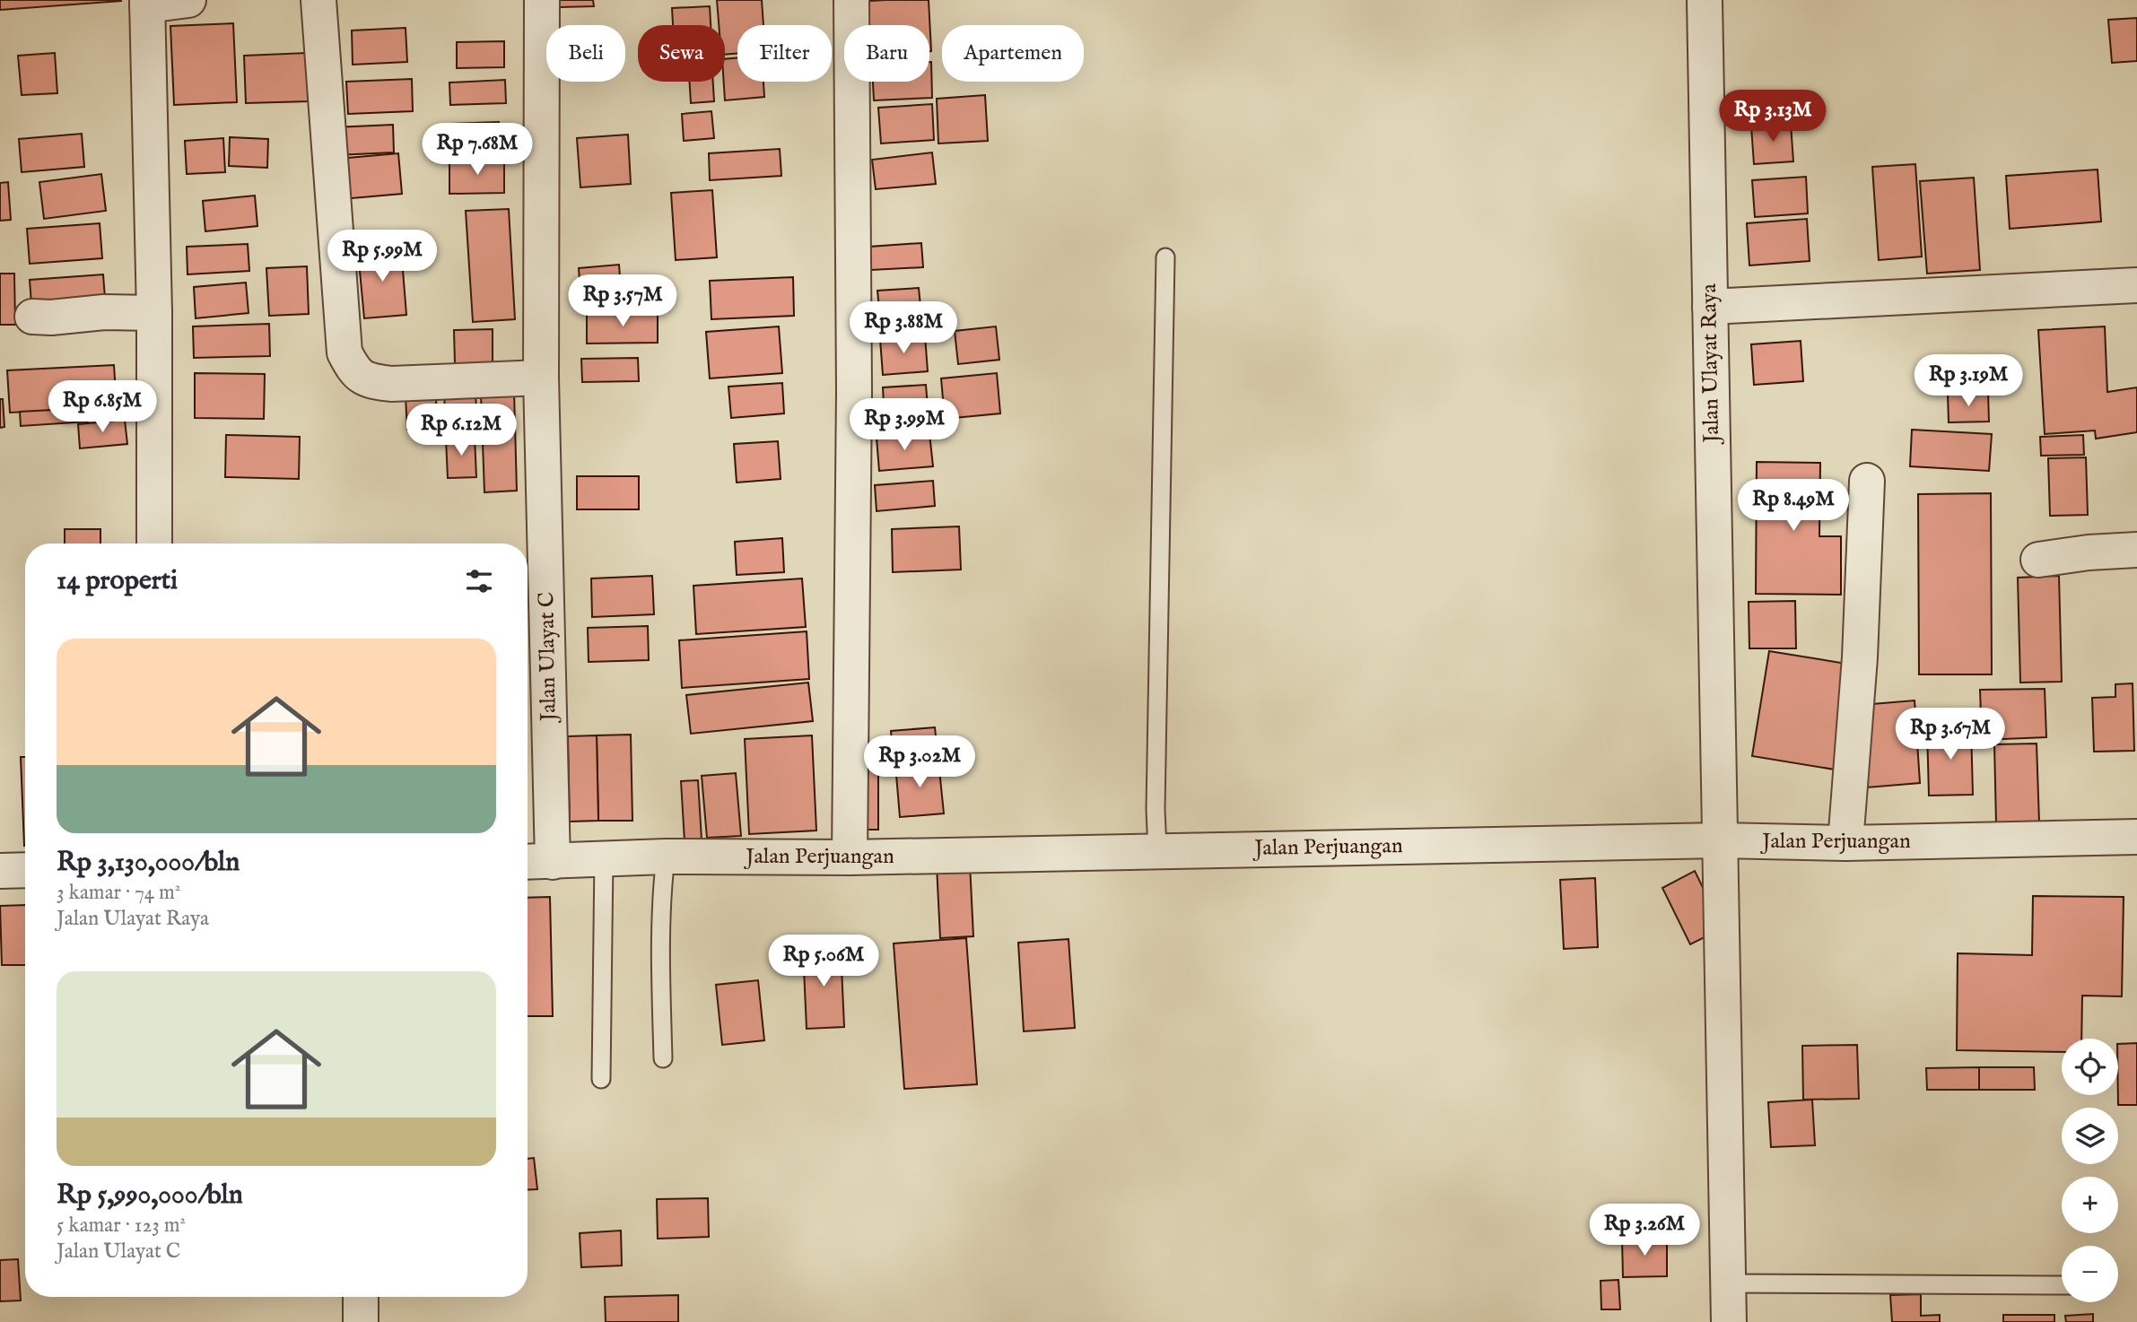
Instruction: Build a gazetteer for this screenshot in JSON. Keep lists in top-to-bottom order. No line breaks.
{"streets":{"street":["Jalan Ulayat Raya","Jalan Ulayat C","Jalan Perjuangan"]},"crossings":[["Jalan Ulayat Raya","Jalan Perjuangan"],["Jalan Ulayat C","Jalan Perjuangan"]],"page":{"chip":["Beli","Sewa","Filter","Baru","Apartemen"],"price":["Rp 3.13M","Rp 7.68M","Rp 5.99M","Rp 3.57M","Rp 3.88M","Rp 3.19M","Rp 6.85M","Rp 3.99M","Rp 6.12M","Rp 8.49M","Rp 3.67M","Rp 3.02M","Rp 5.06M","Rp 3.26M"],"heading":"14 properti","list":[{"name":"Rp 3,130,000/bln","note":"3 kamar · 74 m² · Jalan Ulayat Raya"},{"name":"Rp 5,990,000/bln","note":"5 kamar · 123 m² · Jalan Ulayat C"}],"map_buttons":["+","−"]}}
